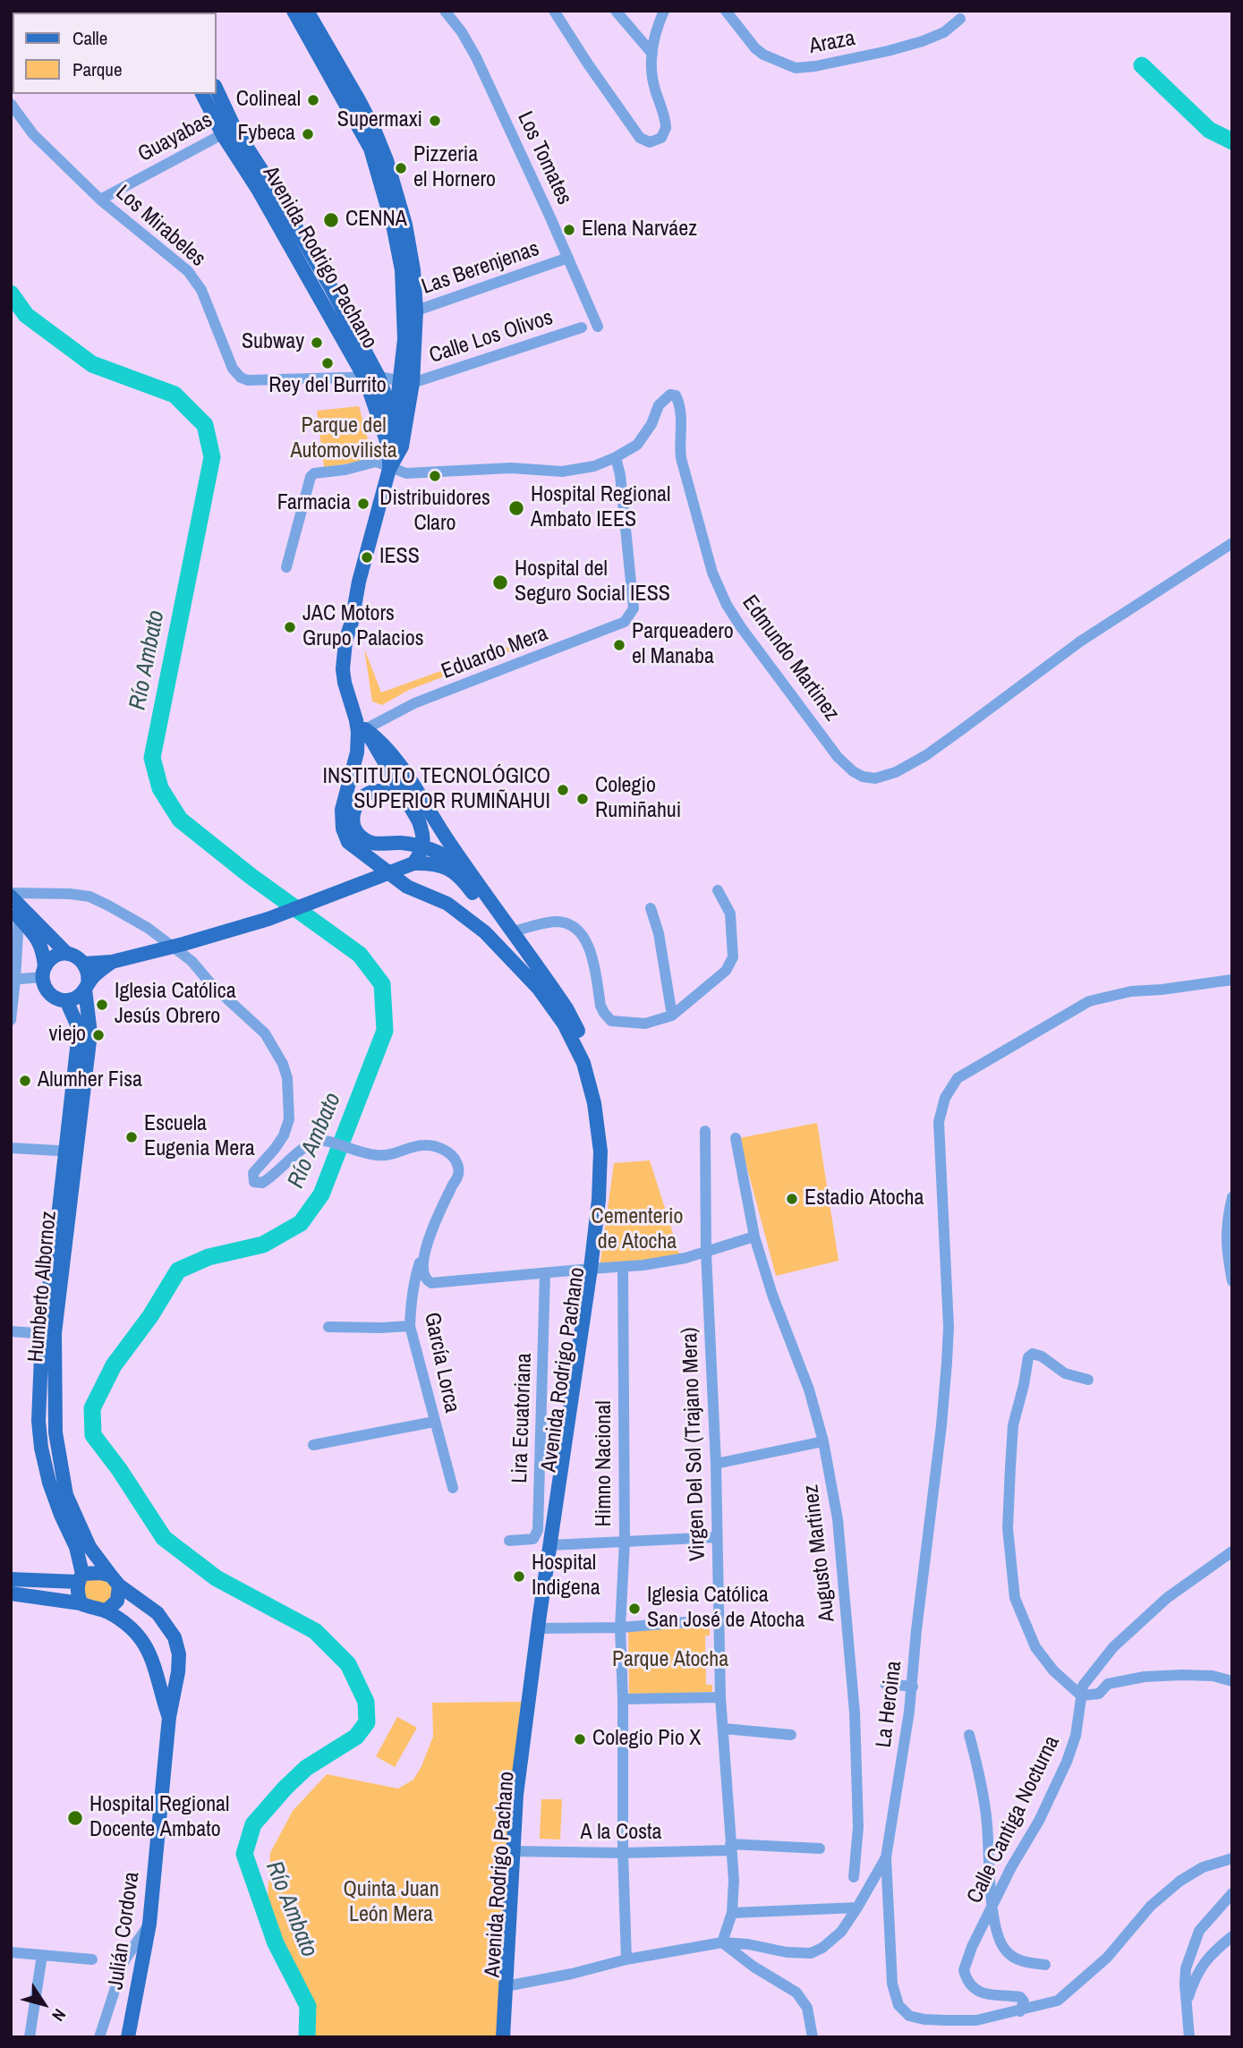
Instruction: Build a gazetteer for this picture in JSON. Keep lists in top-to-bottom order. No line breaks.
{"streets":{"main road":["Avenida Rodrigo Pachano","Humberto Albornoz","Julián Cordova"],"street":["Araza","Guayabas","Los Tomates","Los Mirabeles","Las Berenjenas","Calle Los Olivos","Eduardo Mera","Edmundo Martinez","García Lorca","Lira Ecuatoriana","Virgen Del Sol (Trajano Mera)","Himno Nacional","Augusto Martinez","La Heroina","Calle Cantiga Nocturna","A la Costa"]},"crossings":[["Guayabas","Los Mirabeles"],["Guayabas","Avenida Rodrigo Pachano"],["Los Tomates","Las Berenjenas"],["Los Mirabeles","Avenida Rodrigo Pachano"],["Avenida Rodrigo Pachano","Eduardo Mera"],["Avenida Rodrigo Pachano","La Heroina"],["Avenida Rodrigo Pachano","A la Costa"],["Eduardo Mera","Edmundo Martinez"],["Humberto Albornoz","Julián Cordova"],["Virgen Del Sol (Trajano Mera)","La Heroina"],["Virgen Del Sol (Trajano Mera)","A la Costa"],["Himno Nacional","La Heroina"],["Himno Nacional","A la Costa"]],"water":["Río Ambato"],"parks":["Parque del Automovilista","Cementerio de Atocha","Parque Atocha","Quinta Juan León Mera"],"places":["Colineal","Supermaxi","Fybeca","Pizzeria el Hornero","CENNA","Elena Narváez","Subway","Rey del Burrito","Distribuidores Claro","Farmacia","Hospital Regional Ambato IEES","IESS","Hospital del Seguro Social IESS","JAC Motors Grupo Palacios","Parqueadero el Manaba","INSTITUTO TECNOLÓGICO SUPERIOR RUMIÑAHUI","Colegio Rumiñahui","Iglesia Católica Jesús Obrero","viejo","Alumher Fisa","Escuela Eugenia Mera","Estadio Atocha","Hospital Indigena","Iglesia Católica San José de Atocha","Colegio Pio X","Hospital Regional Docente Ambato"],"legend":["Calle","Parque"],"north":"bottom right"}
